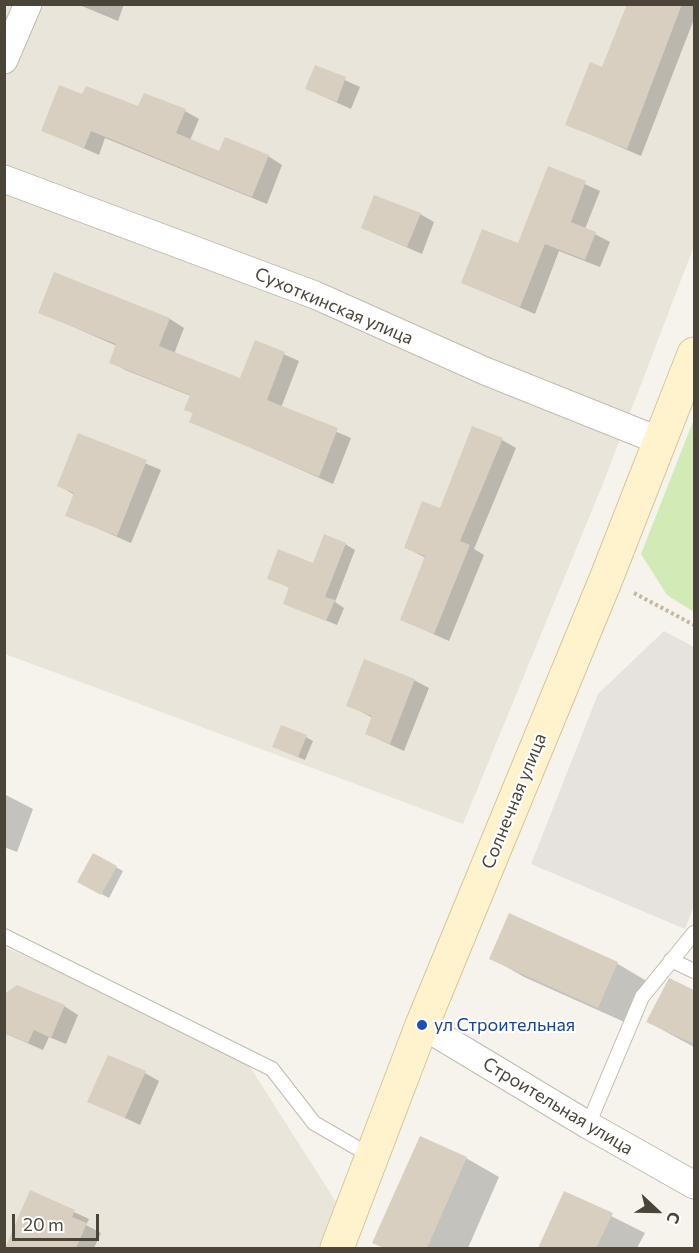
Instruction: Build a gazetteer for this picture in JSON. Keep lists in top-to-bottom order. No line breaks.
{"streets":{"street":["Сухоткинская улица","Солнечная улица","Строительная улица"]},"crossings":[["Сухоткинская улица","Солнечная улица"],["Солнечная улица","Строительная улица"]],"places":["ул Строительная"],"scale_bar":"20 m","north":"right"}
